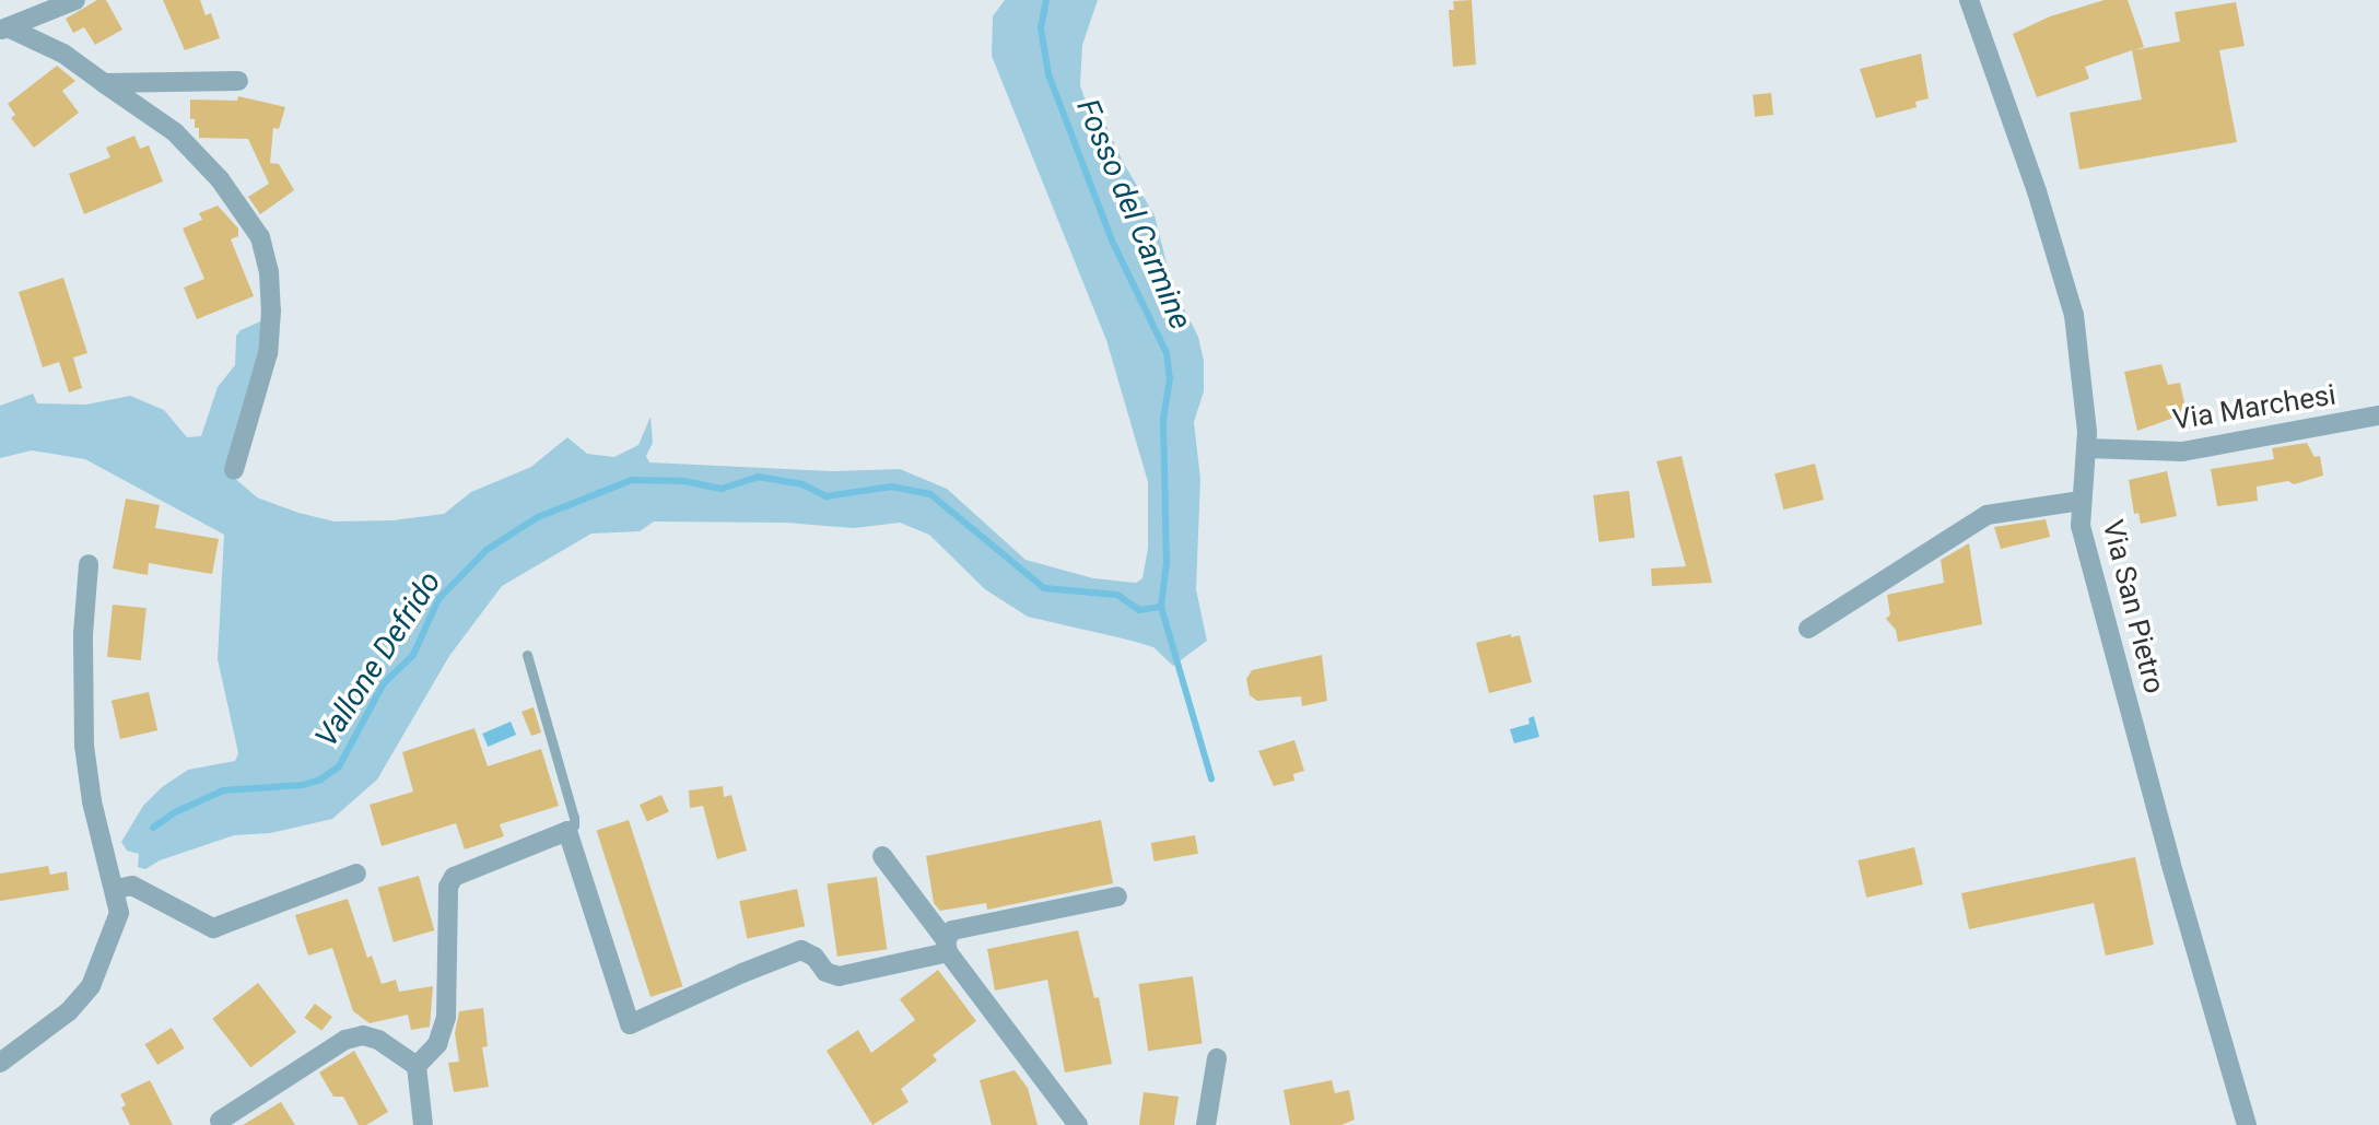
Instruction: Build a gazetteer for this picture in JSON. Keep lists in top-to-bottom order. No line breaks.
{"streets":{"street":["Via Marchesi","Via San Pietro"]},"crossings":[["Via Marchesi","Via San Pietro"]],"water":["Fosso del Carmine","Vallone Defrido"]}
